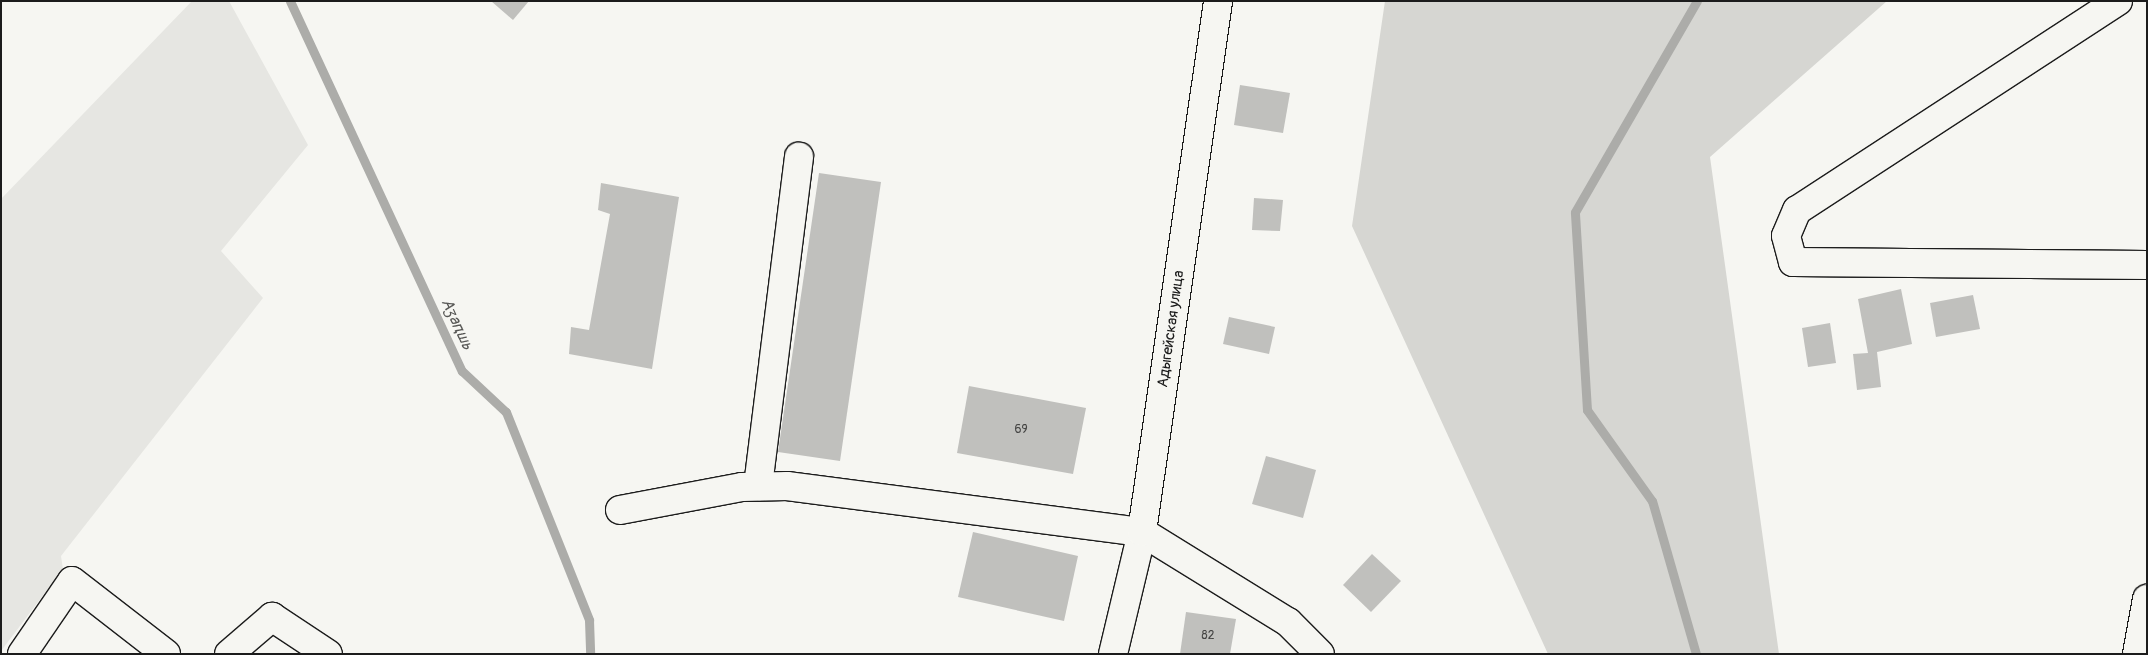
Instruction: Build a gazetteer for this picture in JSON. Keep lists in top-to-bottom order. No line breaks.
{"streets":{"street":["Адыгейская улица"]},"water":["Аӡаԥшь"],"house_numbers":["69","82"]}
